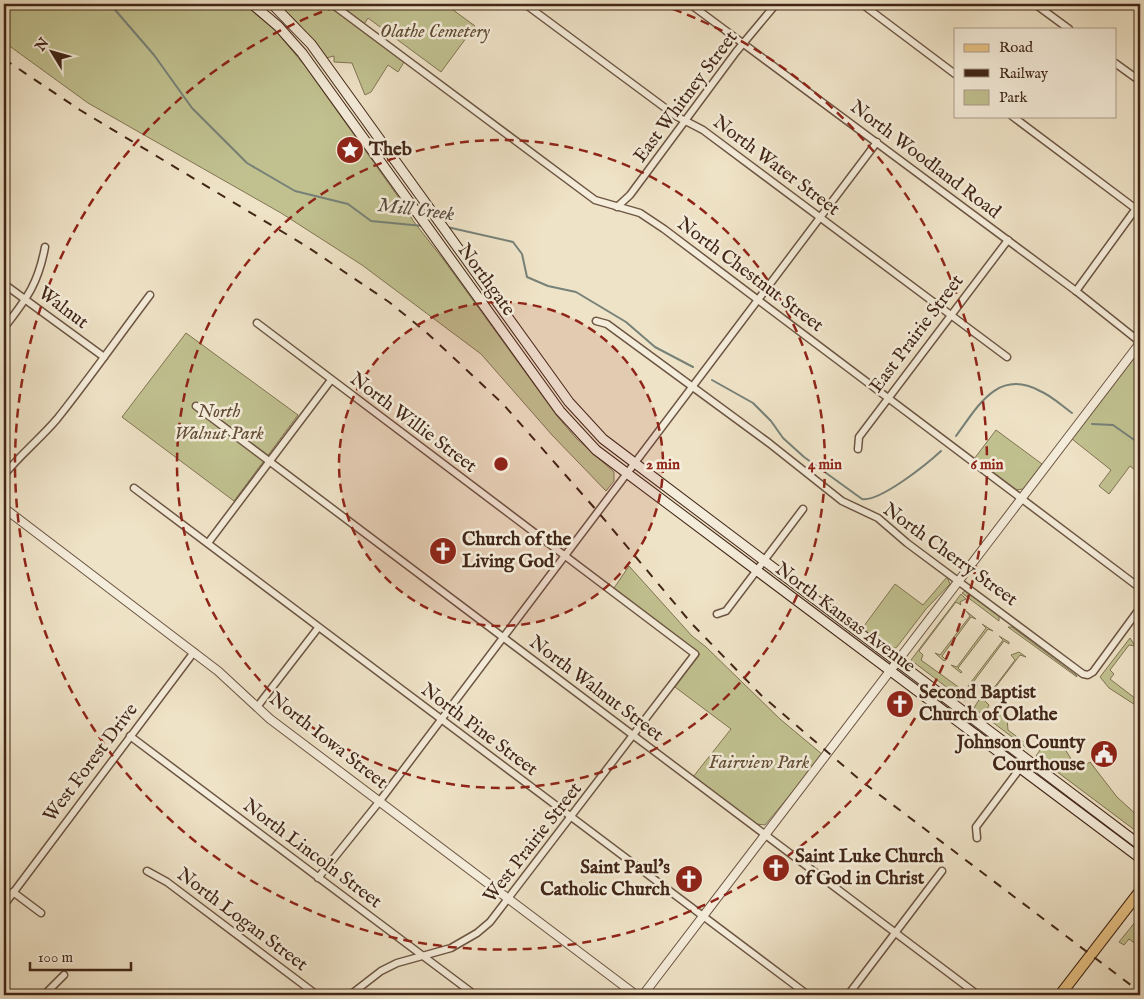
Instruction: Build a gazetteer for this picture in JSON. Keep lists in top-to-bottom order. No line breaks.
{"streets":{"main road":["Northgate","North Kansas Avenue"],"street":["East Whitney Street","North Woodland Road","North Water Street","North Chestnut Street","Walnut","East Prairie Street","North Willie Street","North Cherry Street","North Walnut Street","North Pine Street","North Iowa Street","West Forest Drive","West Prairie Street","North Lincoln Street","North Logan Street"]},"crossings":[["East Whitney Street","North Woodland Road"],["East Whitney Street","North Water Street"],["East Whitney Street","North Chestnut Street"],["North Woodland Road","East Prairie Street"],["North Water Street","East Prairie Street"],["North Chestnut Street","East Prairie Street"],["Northgate","North Kansas Avenue"],["North Willie Street","West Prairie Street"],["North Walnut Street","West Prairie Street"],["North Pine Street","West Prairie Street"],["North Iowa Street","West Forest Drive"],["North Iowa Street","West Prairie Street"],["West Forest Drive","North Lincoln Street"],["West Prairie Street","North Lincoln Street"]],"water":["Mill Creek"],"parks":["Olathe Cemetery","North Walnut Park","Fairview Park"],"places":{"place":["Theb"],"church":["Church of the Living God","Second Baptist Church of Olathe","Saint Luke Church of God in Christ","Saint Paul's Catholic Church"],"public building":["Johnson County Courthouse"]},"legend":["Road","Railway","Park"],"scale_bar":"100 m","north":"top left","rings":["2 min","4 min","6 min"]}
